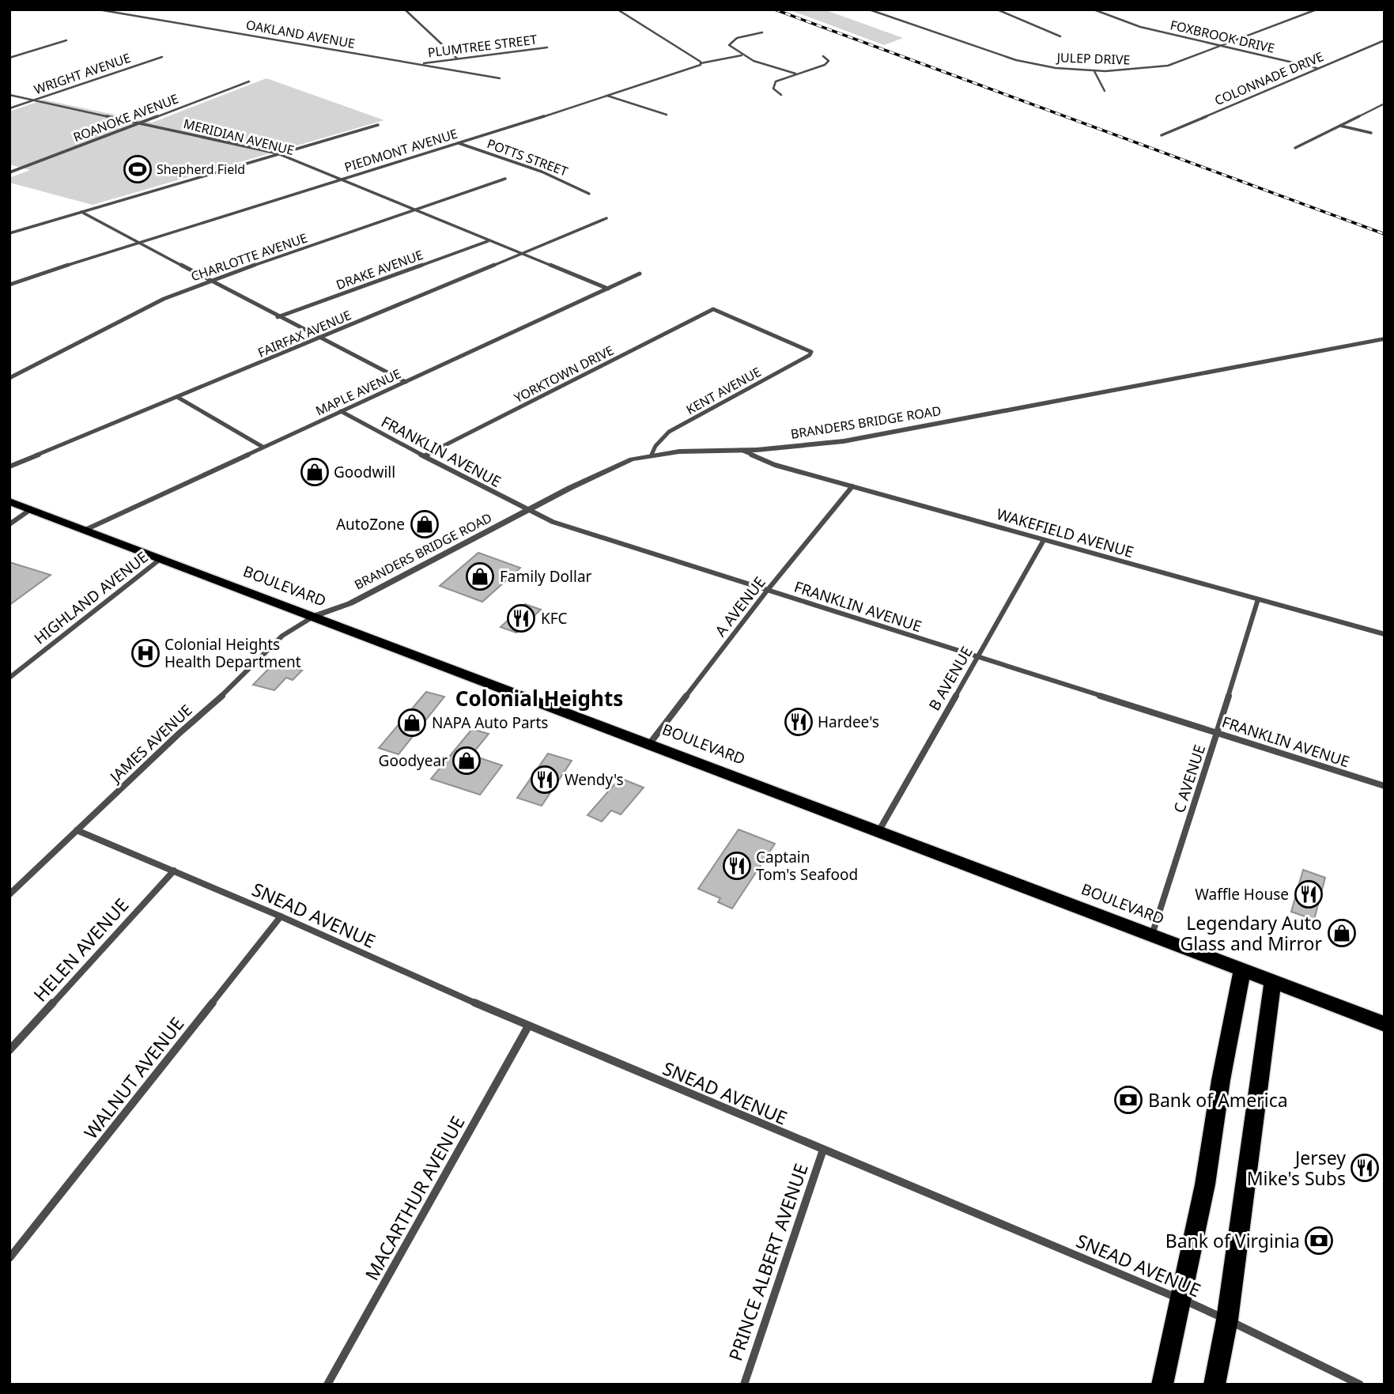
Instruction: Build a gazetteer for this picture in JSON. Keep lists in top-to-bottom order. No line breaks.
{"streets":{"main road":["BOULEVARD"],"street":["OAKLAND AVENUE","FOXBROOK DRIVE","PLUMTREE STREET","JULEP DRIVE","WRIGHT AVENUE","COLONNADE DRIVE","ROANOKE AVENUE","MERIDIAN AVENUE","PIEDMONT AVENUE","POTTS STREET","CHARLOTTE AVENUE","DRAKE AVENUE","FAIRFAX AVENUE","YORKTOWN DRIVE","KENT AVENUE","MAPLE AVENUE","BRANDERS BRIDGE ROAD","FRANKLIN AVENUE","WAKEFIELD AVENUE","HIGHLAND AVENUE","A AVENUE","B AVENUE","JAMES AVENUE","C AVENUE","SNEAD AVENUE","HELEN AVENUE","WALNUT AVENUE","MACARTHUR AVENUE","PRINCE ALBERT AVENUE"]},"crossings":[["OAKLAND AVENUE","PLUMTREE STREET"],["FOXBROOK DRIVE","JULEP DRIVE"],["FOXBROOK DRIVE","COLONNADE DRIVE"],["WRIGHT AVENUE","MERIDIAN AVENUE"],["ROANOKE AVENUE","MERIDIAN AVENUE"],["MERIDIAN AVENUE","PIEDMONT AVENUE"],["MERIDIAN AVENUE","CHARLOTTE AVENUE"],["MERIDIAN AVENUE","DRAKE AVENUE"],["MERIDIAN AVENUE","FAIRFAX AVENUE"],["MERIDIAN AVENUE","MAPLE AVENUE"],["PIEDMONT AVENUE","POTTS STREET"],["YORKTOWN DRIVE","KENT AVENUE"],["YORKTOWN DRIVE","FRANKLIN AVENUE"],["KENT AVENUE","BRANDERS BRIDGE ROAD"],["MAPLE AVENUE","FRANKLIN AVENUE"],["MAPLE AVENUE","BOULEVARD"],["BRANDERS BRIDGE ROAD","FRANKLIN AVENUE"],["BRANDERS BRIDGE ROAD","WAKEFIELD AVENUE"],["BRANDERS BRIDGE ROAD","BOULEVARD"],["BRANDERS BRIDGE ROAD","JAMES AVENUE"],["FRANKLIN AVENUE","A AVENUE"],["FRANKLIN AVENUE","B AVENUE"],["FRANKLIN AVENUE","C AVENUE"],["WAKEFIELD AVENUE","A AVENUE"],["WAKEFIELD AVENUE","B AVENUE"],["WAKEFIELD AVENUE","C AVENUE"],["BOULEVARD","HIGHLAND AVENUE"],["BOULEVARD","A AVENUE"],["BOULEVARD","B AVENUE"],["BOULEVARD","JAMES AVENUE"],["BOULEVARD","C AVENUE"],["JAMES AVENUE","SNEAD AVENUE"],["SNEAD AVENUE","HELEN AVENUE"],["SNEAD AVENUE","WALNUT AVENUE"],["SNEAD AVENUE","MACARTHUR AVENUE"],["SNEAD AVENUE","PRINCE ALBERT AVENUE"]],"districts":["Colonial Heights"],"places":{"sports":["Shepherd Field"],"shop":["Goodwill","AutoZone","Family Dollar","NAPA Auto Parts","Goodyear","Legendary Auto Glass and Mirror"],"restaurant":["KFC","Hardee's","Wendy's","Captain Tom's Seafood","Waffle House","Jersey Mike's Subs"],"hospital":["Colonial Heights Health Department"],"bank":["Bank of America","Bank of Virginia"]}}
